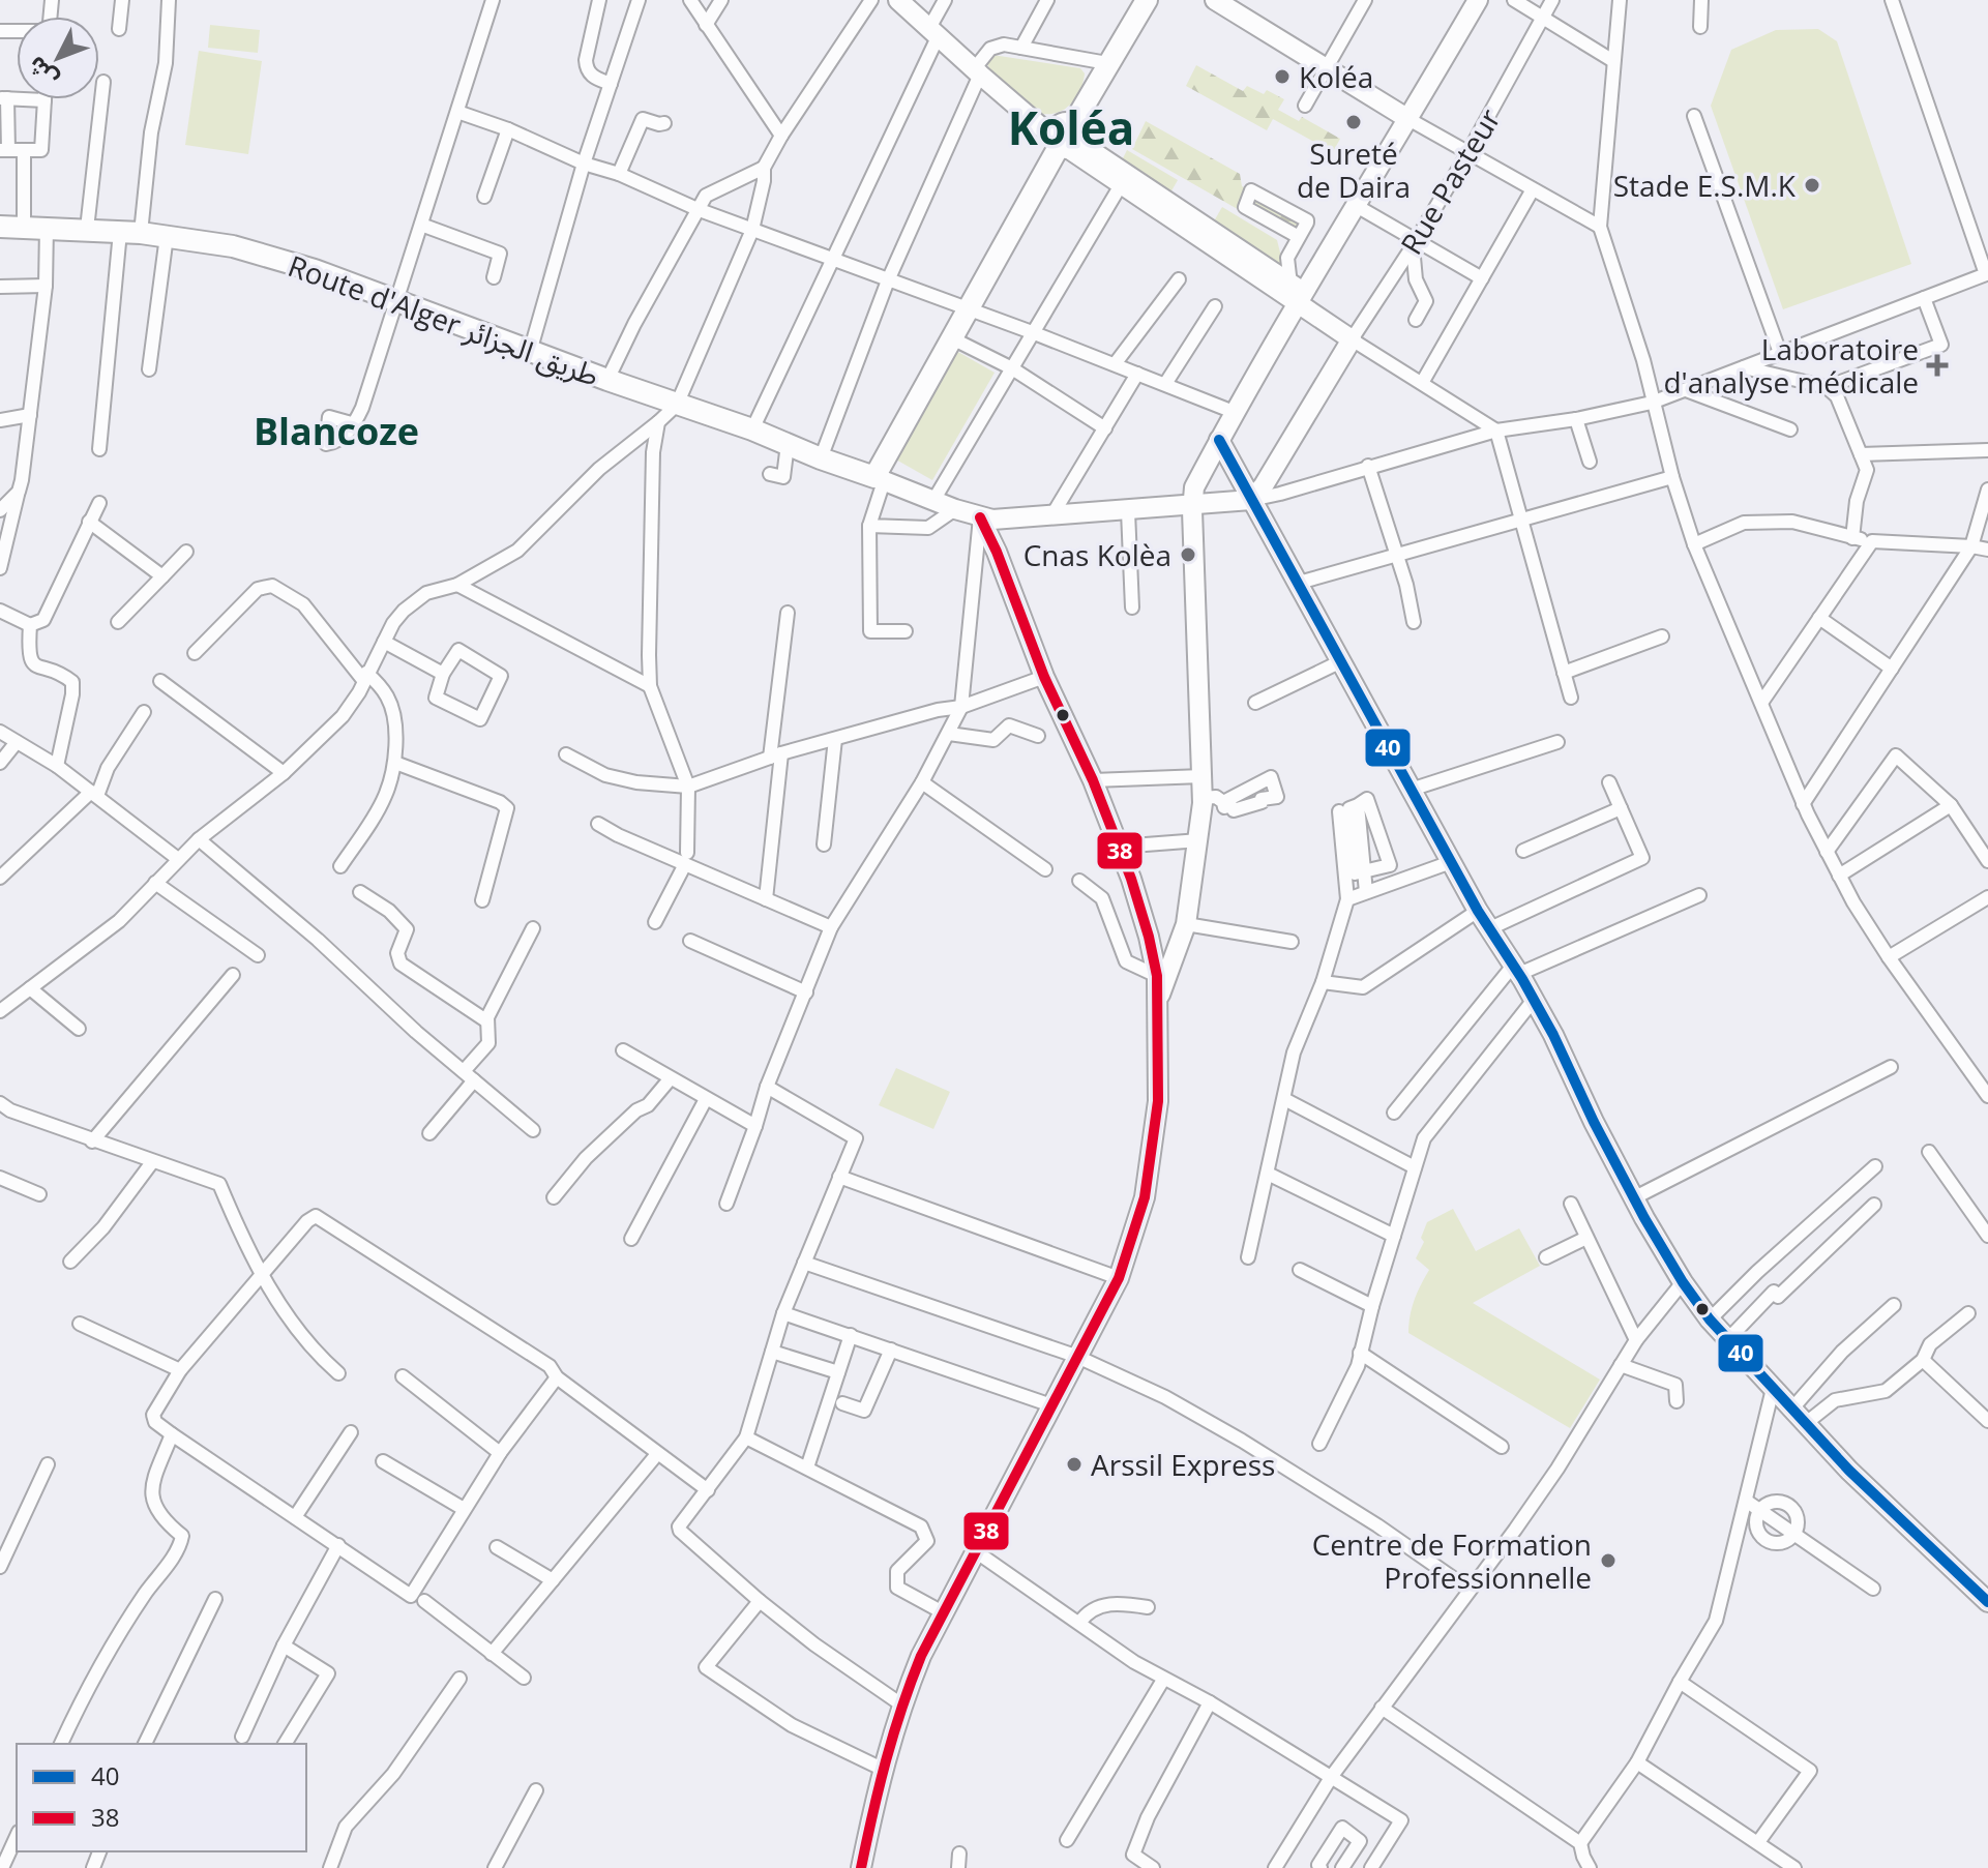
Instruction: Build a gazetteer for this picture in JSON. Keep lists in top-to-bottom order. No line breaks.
{"streets":{"main road":["Route d'Alger طريق الجزائر"],"street":["Rue Pasteur"]},"districts":["Koléa","Blancoze"],"places":{"other":["Koléa","Sureté de Daira","Stade E.S.M.K","Cnas Kolèa","Arssil Express","Centre de Formation Professionnelle"],"health":["Laboratoire d'analyse médicale"]},"lines":["transit line 40","transit line 38"],"legend":["40","38"],"north":"bottom left"}
